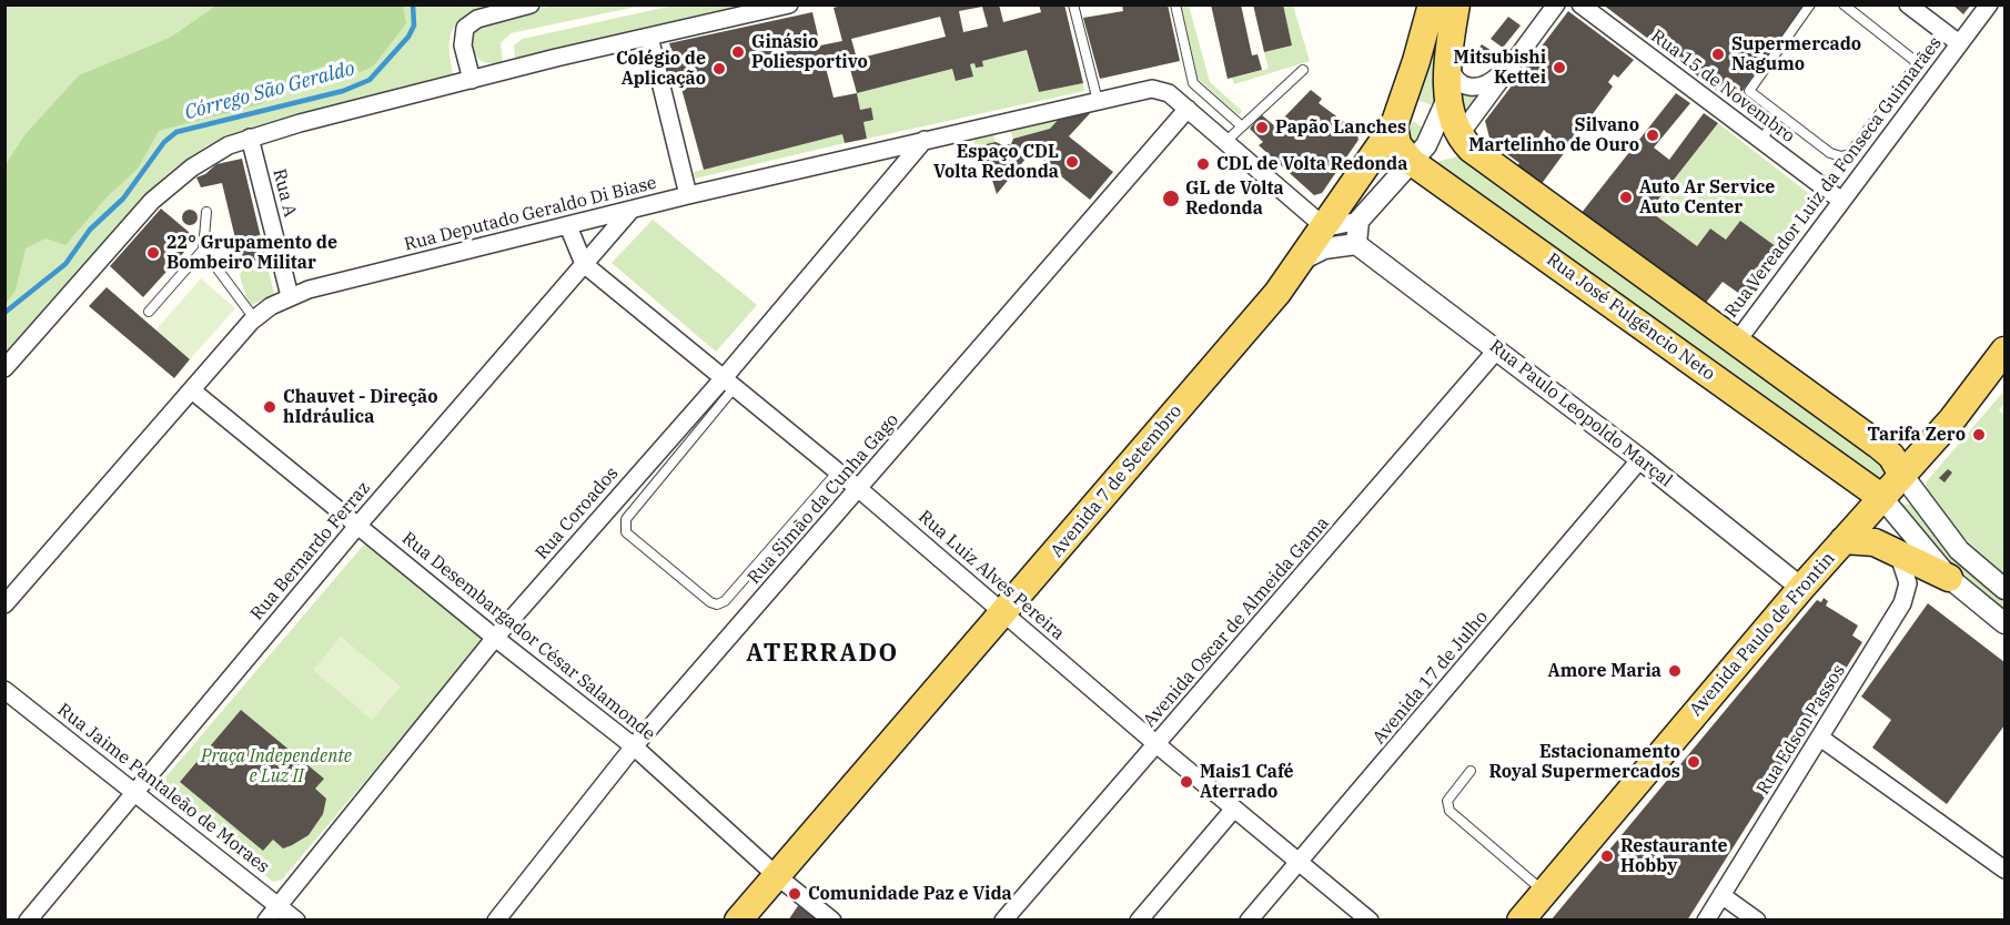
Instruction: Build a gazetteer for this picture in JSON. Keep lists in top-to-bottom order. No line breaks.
{"streets":{"main road":["Rua José Fulgêncio Neto","Avenida 7 de Setembro","Avenida Paulo de Frontin"],"street":["Rua 15 de Novembro","Rua Vereador Luiz da Fonseca Guimarães","Rua A","Rua Deputado Geraldo Di Biase","Rua Paulo Leopoldo Marçal","Rua Simão da Cunha Gago","Rua Coroados","Rua Bernardo Ferraz","Rua Luiz Alves Pereira","Avenida Oscar de Almeida Gama","Rua Desembargador César Salamonde","Avenida 17 de Julho","Rua Edson Passos","Rua Jaime Pantaleão de Moraes"]},"crossings":[["Rua 15 de Novembro","Rua Vereador Luiz da Fonseca Guimarães"],["Rua A","Rua Deputado Geraldo Di Biase"],["Rua Deputado Geraldo Di Biase","Rua Simão da Cunha Gago"],["Rua Deputado Geraldo Di Biase","Rua Coroados"],["Rua Deputado Geraldo Di Biase","Rua Bernardo Ferraz"],["Rua Deputado Geraldo Di Biase","Rua Desembargador César Salamonde"],["Rua José Fulgêncio Neto","Avenida 7 de Setembro"],["Rua José Fulgêncio Neto","Avenida Paulo de Frontin"],["Rua Paulo Leopoldo Marçal","Avenida Oscar de Almeida Gama"],["Rua Paulo Leopoldo Marçal","Avenida Paulo de Frontin"],["Rua Paulo Leopoldo Marçal","Avenida 17 de Julho"],["Avenida 7 de Setembro","Rua Luiz Alves Pereira"],["Avenida 7 de Setembro","Rua Desembargador César Salamonde"],["Rua Simão da Cunha Gago","Rua Luiz Alves Pereira"],["Rua Simão da Cunha Gago","Rua Desembargador César Salamonde"],["Rua Coroados","Rua Luiz Alves Pereira"],["Rua Coroados","Rua Desembargador César Salamonde"],["Rua Coroados","Rua Jaime Pantaleão de Moraes"],["Rua Bernardo Ferraz","Rua Luiz Alves Pereira"],["Rua Bernardo Ferraz","Rua Desembargador César Salamonde"],["Rua Bernardo Ferraz","Rua Jaime Pantaleão de Moraes"],["Rua Luiz Alves Pereira","Avenida Oscar de Almeida Gama"],["Rua Luiz Alves Pereira","Avenida 17 de Julho"]],"districts":["ATERRADO"],"water":["Córrego São Geraldo"],"parks":["Praça Independente e Luz II"],"places":["Ginásio Poliesportivo","Supermercado Nagumo","Mitsubishi Kettei","Colégio de Aplicação","Papão Lanches","Silvano Martelinho de Ouro","Espaço CDL Volta Redonda","CDL de Volta Redonda","Auto Ar Service Auto Center","GL de Volta Redonda","22° Grupamento de Bombeiro Militar","Chauvet - Direção hIdráulica","Tarifa Zero","Amore Maria","Estacionamento Royal Supermercados","Mais1 Café Aterrado","Restaurante Hobby","Comunidade Paz e Vida"]}
